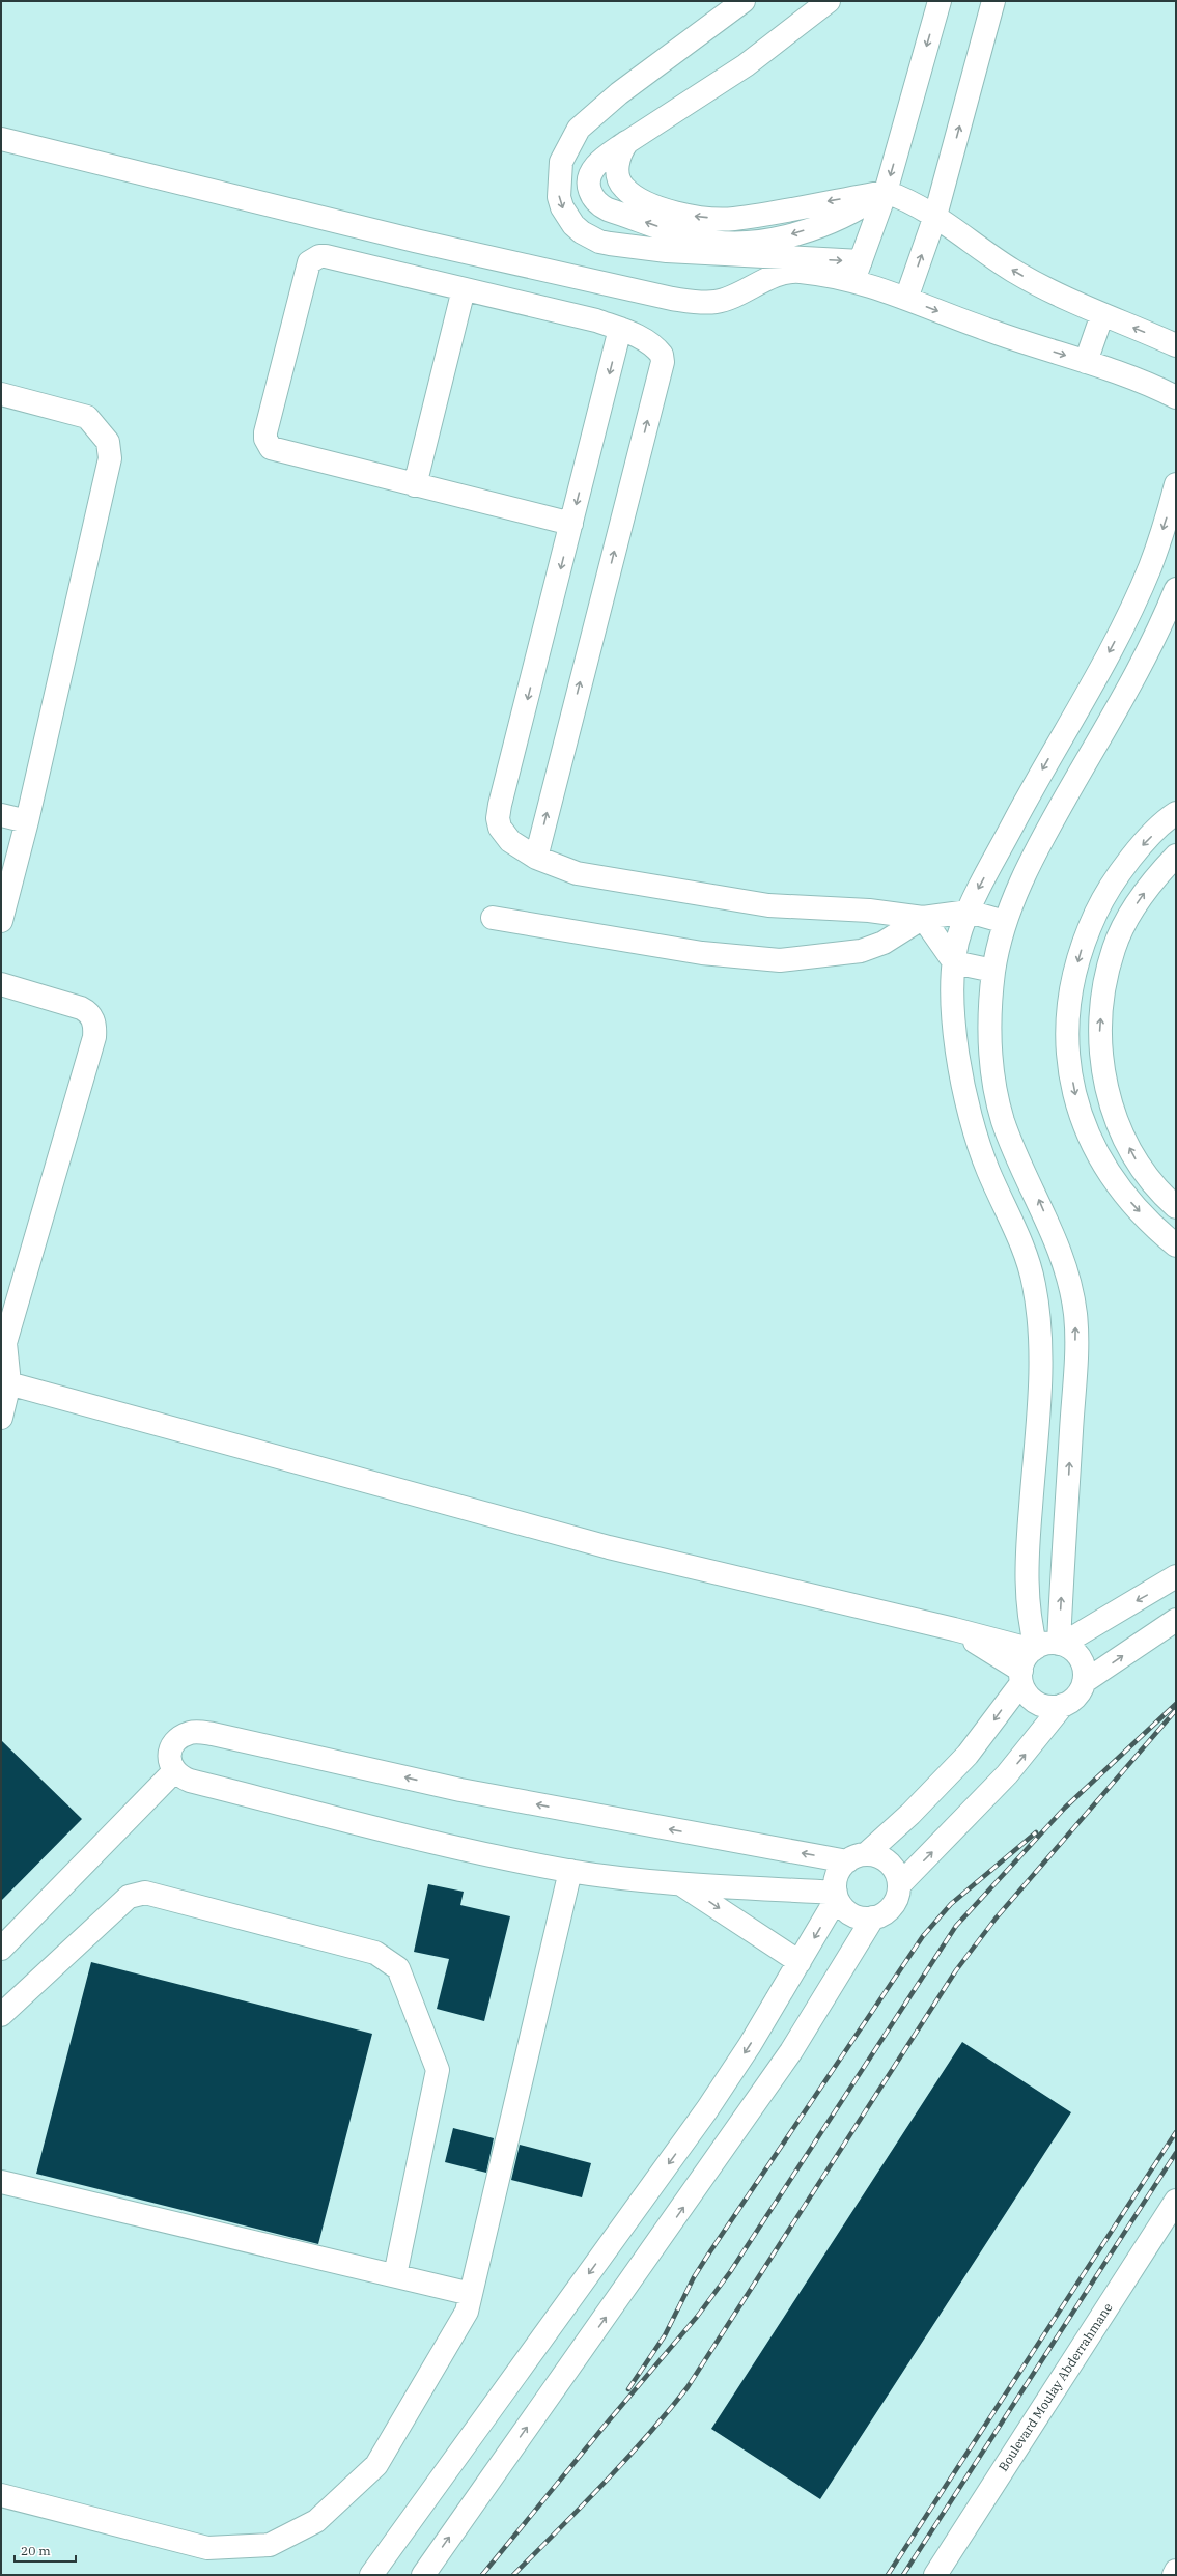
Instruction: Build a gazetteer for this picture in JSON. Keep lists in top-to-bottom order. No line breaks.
{"streets":{"street":["Boulevard Moulay Abderrahmane"]},"scale_bar":"20 m"}
